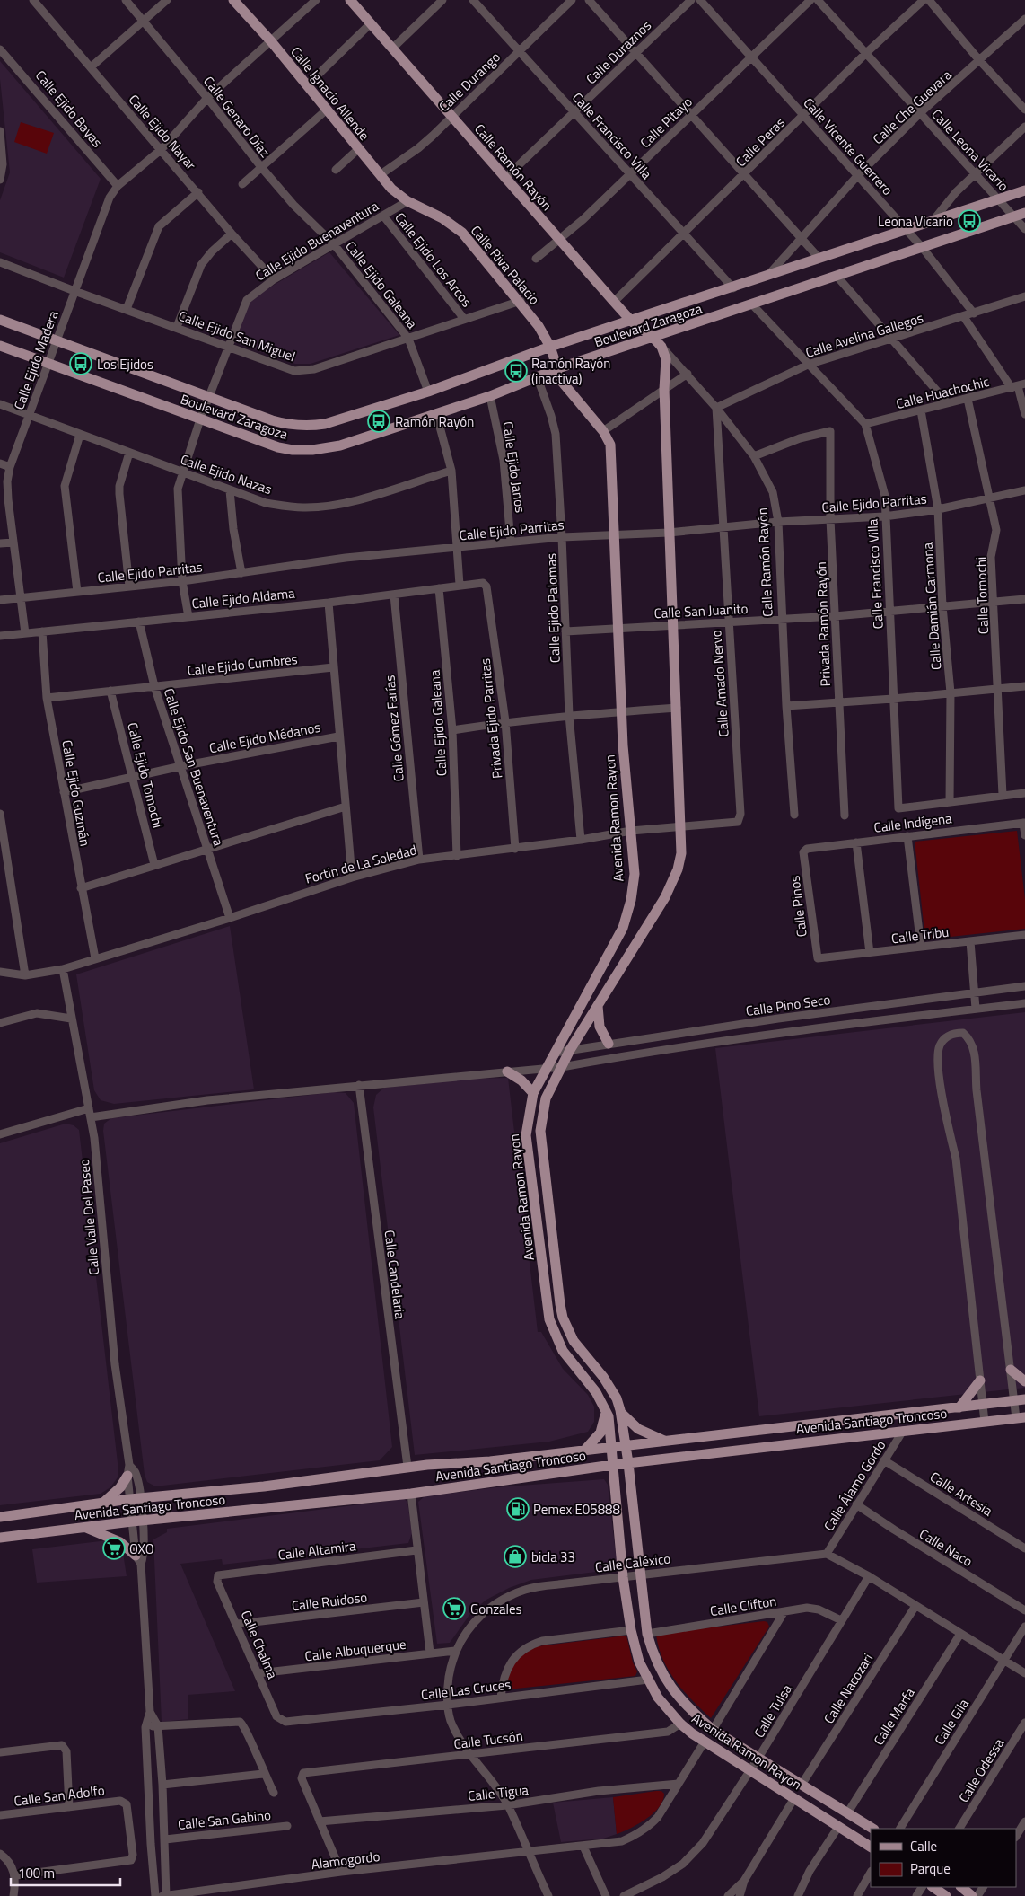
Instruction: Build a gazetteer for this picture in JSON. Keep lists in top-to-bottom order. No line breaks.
{"streets":{"main road":["Calle Ignacio Allende","Calle Ramón Rayón","Calle Riva Palacio","Boulevard Zaragoza","Avenida Ramon Rayon","Avenida Santiago Troncoso"],"street":["Calle Duraznos","Calle Durango","Calle Che Guevara","Calle Ejido Bayas","Calle Genaro Díaz","Calle Pitayo","Calle Ejido Nayar","Calle Francisco Villa","Calle Peras","Calle Vicente Guerrero","Calle Leona Vicario","Calle Ejido Buenaventura","Calle Ejido Los Arcos","Calle Ejido Galeana","Calle Avelina Gallegos","Calle Ejido San Miguel","Calle Ejido Madera","Calle Huachochic","Calle Ejido Janos","Calle Ejido Nazas","Calle Ejido Parritas","Calle Tomochi","Calle Ejido Aldama","Calle Damián Carmona","Calle Ejido Palomas","Calle San Juanito","Privada Ramón Rayón","Calle Ejido Cumbres","Calle Amado Nervo","Privada Ejido Parritas","Calle Gómez Farías","Calle Ejido Médanos","Calle Ejido San Buenaventura","Calle Ejido Tomochi","Calle Ejido Guzmán","Calle Indígena","Fortin de La Soledad","Calle Pinos","Calle Tribu","Calle Pino Seco","Calle Valle Del Paseo","Calle Candelaria","Calle Álamo Gordo","Calle Artesia","Calle Naco","Calle Altamira","Calle Caléxico","Calle Ruidoso","Calle Clifton","Calle Chalma","Calle Albuquerque","Calle Nacozari","Calle Las Cruces","Calle Tulsa","Calle Marfa","Calle Gila","Calle Tucsón","Calle Odessa","Calle Tigua","Calle San Adolfo","Calle San Gabino","Alamogordo"]},"crossings":[["Calle Duraznos","Calle Francisco Villa"],["Calle Duraznos","Calle Ramón Rayón"],["Calle Durango","Calle Ignacio Allende"],["Calle Durango","Calle Francisco Villa"],["Calle Durango","Calle Ramón Rayón"],["Calle Ignacio Allende","Calle Ejido Buenaventura"],["Calle Ignacio Allende","Calle Riva Palacio"],["Calle Ignacio Allende","Calle Ejido Madera"],["Calle Che Guevara","Calle Vicente Guerrero"],["Calle Che Guevara","Calle Leona Vicario"],["Calle Che Guevara","Boulevard Zaragoza"],["Calle Ejido Bayas","Calle Ejido Madera"],["Calle Genaro Díaz","Calle Ejido Buenaventura"],["Calle Genaro Díaz","Calle Ejido Galeana"],["Calle Genaro Díaz","Calle Ejido Madera"],["Calle Pitayo","Calle Francisco Villa"],["Calle Pitayo","Calle Vicente Guerrero"],["Calle Pitayo","Calle Ramón Rayón"],["Calle Ejido Nayar","Calle Ejido Buenaventura"],["Calle Ejido Nayar","Calle Ejido Madera"],["Calle Francisco Villa","Calle Peras"],["Calle Francisco Villa","Boulevard Zaragoza"],["Calle Francisco Villa","Calle Avelina Gallegos"],["Calle Francisco Villa","Calle Huachochic"],["Calle Francisco Villa","Calle Ejido Parritas"],["Calle Francisco Villa","Calle Damián Carmona"],["Calle Francisco Villa","Calle San Juanito"],["Calle Peras","Calle Vicente Guerrero"],["Calle Peras","Calle Leona Vicario"],["Calle Peras","Calle Ramón Rayón"],["Calle Vicente Guerrero","Boulevard Zaragoza"],["Calle Vicente Guerrero","Calle Avelina Gallegos"],["Calle Leona Vicario","Boulevard Zaragoza"],["Calle Ramón Rayón","Boulevard Zaragoza"],["Calle Ramón Rayón","Calle Avelina Gallegos"],["Calle Ramón Rayón","Calle Ejido Parritas"],["Calle Ramón Rayón","Calle San Juanito"],["Calle Ramón Rayón","Privada Ramón Rayón"],["Calle Ramón Rayón","Calle Amado Nervo"],["Calle Ejido Buenaventura","Calle Ejido Los Arcos"],["Calle Ejido Buenaventura","Calle Riva Palacio"],["Calle Ejido Buenaventura","Calle Ejido Galeana"],["Calle Ejido Buenaventura","Boulevard Zaragoza"],["Calle Ejido Buenaventura","Calle Ejido San Miguel"],["Calle Ejido Buenaventura","Calle Ejido Nazas"],["Calle Ejido Buenaventura","Calle Ejido Parritas"],["Calle Ejido Buenaventura","Calle Ejido Aldama"],["Calle Ejido Los Arcos","Calle Ejido San Miguel"],["Calle Riva Palacio","Boulevard Zaragoza"],["Calle Riva Palacio","Calle Ejido San Miguel"],["Calle Riva Palacio","Avenida Ramon Rayon"],["Calle Ejido Galeana","Boulevard Zaragoza"],["Calle Ejido Galeana","Calle Ejido San Miguel"],["Calle Ejido Galeana","Calle Ejido Aldama"],["Calle Ejido Galeana","Fortin de La Soledad"],["Boulevard Zaragoza","Calle Ejido Madera"],["Boulevard Zaragoza","Calle Ejido Janos"],["Boulevard Zaragoza","Calle Ejido Palomas"],["Boulevard Zaragoza","Avenida Ramon Rayon"],["Calle Avelina Gallegos","Calle Amado Nervo"],["Calle Ejido San Miguel","Calle Ejido Madera"],["Calle Ejido Madera","Calle Ejido Nazas"],["Calle Ejido Madera","Calle Ejido Parritas"],["Calle Ejido Madera","Calle Ejido Aldama"],["Calle Huachochic","Calle Tomochi"],["Calle Huachochic","Calle Damián Carmona"],["Calle Ejido Janos","Calle Ejido Parritas"],["Calle Ejido Parritas","Calle Tomochi"],["Calle Ejido Parritas","Calle Damián Carmona"],["Calle Ejido Parritas","Calle Ejido Palomas"],["Calle Ejido Parritas","Privada Ramón Rayón"],["Calle Ejido Parritas","Calle Amado Nervo"],["Calle Ejido Parritas","Avenida Ramon Rayon"],["Calle Tomochi","Calle San Juanito"],["Calle Ejido Aldama","Privada Ejido Parritas"],["Calle Ejido Aldama","Calle Gómez Farías"],["Calle Ejido Aldama","Calle Ejido San Buenaventura"],["Calle Ejido Aldama","Calle Ejido Guzmán"],["Calle Damián Carmona","Calle San Juanito"],["Calle Ejido Palomas","Calle San Juanito"],["Calle Ejido Palomas","Fortin de La Soledad"],["Calle San Juanito","Privada Ramón Rayón"],["Calle San Juanito","Calle Amado Nervo"],["Calle San Juanito","Avenida Ramon Rayon"],["Calle Ejido Cumbres","Calle Ejido San Buenaventura"],["Calle Ejido Cumbres","Calle Ejido Tomochi"],["Calle Ejido Cumbres","Calle Ejido Guzmán"],["Calle Amado Nervo","Fortin de La Soledad"],["Privada Ejido Parritas","Fortin de La Soledad"],["Calle Gómez Farías","Fortin de La Soledad"],["Calle Ejido Médanos","Calle Ejido San Buenaventura"],["Calle Ejido Médanos","Calle Ejido Tomochi"],["Calle Ejido Médanos","Calle Ejido Guzmán"],["Calle Ejido San Buenaventura","Fortin de La Soledad"],["Calle Ejido Guzmán","Fortin de La Soledad"],["Avenida Ramon Rayon","Fortin de La Soledad"],["Avenida Ramon Rayon","Calle Pino Seco"],["Avenida Ramon Rayon","Avenida Santiago Troncoso"],["Avenida Ramon Rayon","Calle Caléxico"],["Avenida Ramon Rayon","Calle Clifton"],["Avenida Ramon Rayon","Calle Nacozari"],["Avenida Ramon Rayon","Calle Las Cruces"],["Avenida Ramon Rayon","Calle Tulsa"],["Avenida Ramon Rayon","Calle Marfa"],["Avenida Ramon Rayon","Calle Tucsón"],["Calle Indígena","Calle Pinos"],["Fortin de La Soledad","Calle Valle Del Paseo"],["Calle Pinos","Calle Tribu"],["Calle Pino Seco","Calle Valle Del Paseo"],["Calle Pino Seco","Calle Candelaria"],["Calle Valle Del Paseo","Avenida Santiago Troncoso"],["Calle Candelaria","Avenida Santiago Troncoso"],["Avenida Santiago Troncoso","Calle Álamo Gordo"],["Calle Álamo Gordo","Calle Artesia"],["Calle Álamo Gordo","Calle Naco"],["Calle Álamo Gordo","Calle Caléxico"],["Calle Altamira","Calle Chalma"],["Calle Caléxico","Calle Albuquerque"],["Calle Caléxico","Calle Las Cruces"],["Calle Caléxico","Calle Tucsón"],["Calle Caléxico","Calle Tigua"],["Calle Caléxico","Alamogordo"],["Calle Ruidoso","Calle Chalma"],["Calle Clifton","Calle Tulsa"],["Calle Chalma","Calle Albuquerque"],["Calle Chalma","Calle Las Cruces"],["Calle Tucsón","Calle Tigua"]],"places":{"bus stop":["Leona Vicario","Los Ejidos","Ramón Rayón (inactiva)","Ramón Rayón"],"fuel station":["Pemex E05888"],"supermarket":["OXO","Gonzales"],"shop":["bicla 33"]},"legend":["Calle","Parque"],"scale_bar":"100 m"}
